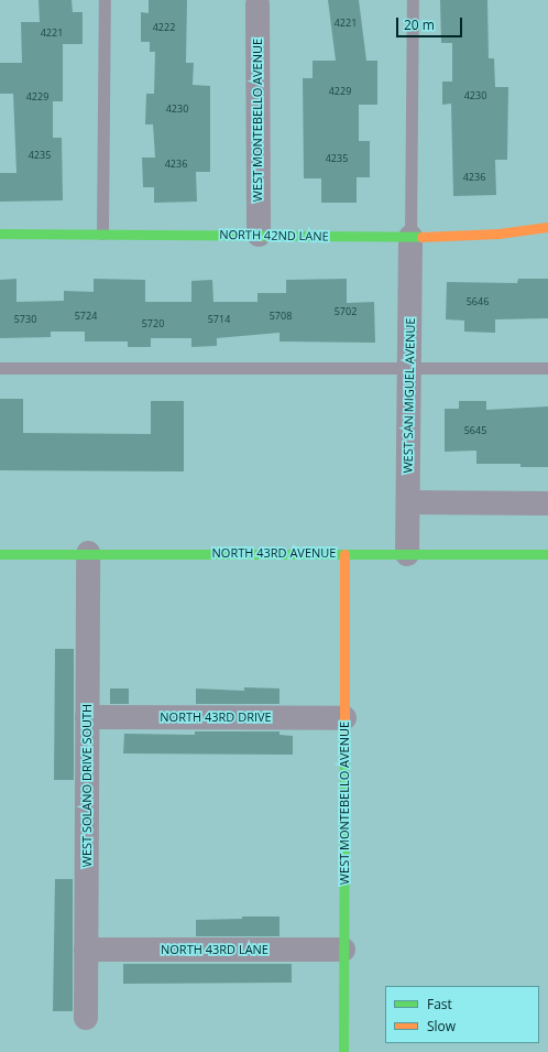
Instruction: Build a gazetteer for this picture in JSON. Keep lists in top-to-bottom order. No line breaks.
{"streets":{"street":["WEST MONTEBELLO AVENUE","NORTH 42ND LANE","WEST SAN MIGUEL AVENUE","NORTH 43RD AVENUE","NORTH 43RD DRIVE","WEST SOLANO DRIVE SOUTH","NORTH 43RD LANE"]},"crossings":[["WEST MONTEBELLO AVENUE","NORTH 42ND LANE"],["WEST MONTEBELLO AVENUE","NORTH 43RD AVENUE"],["WEST MONTEBELLO AVENUE","NORTH 43RD DRIVE"],["WEST MONTEBELLO AVENUE","NORTH 43RD LANE"],["NORTH 42ND LANE","WEST SAN MIGUEL AVENUE"],["WEST SAN MIGUEL AVENUE","NORTH 43RD AVENUE"],["NORTH 43RD AVENUE","WEST SOLANO DRIVE SOUTH"],["NORTH 43RD DRIVE","WEST SOLANO DRIVE SOUTH"],["WEST SOLANO DRIVE SOUTH","NORTH 43RD LANE"]],"house_numbers":["4221","4222","4221","4229","4230","4229","4230","4235","4235","4236","4236","5646","5702","5724","5708","5730","5714","5720","5645"],"legend":["Fast","Slow"],"scale_bar":"20 m"}
